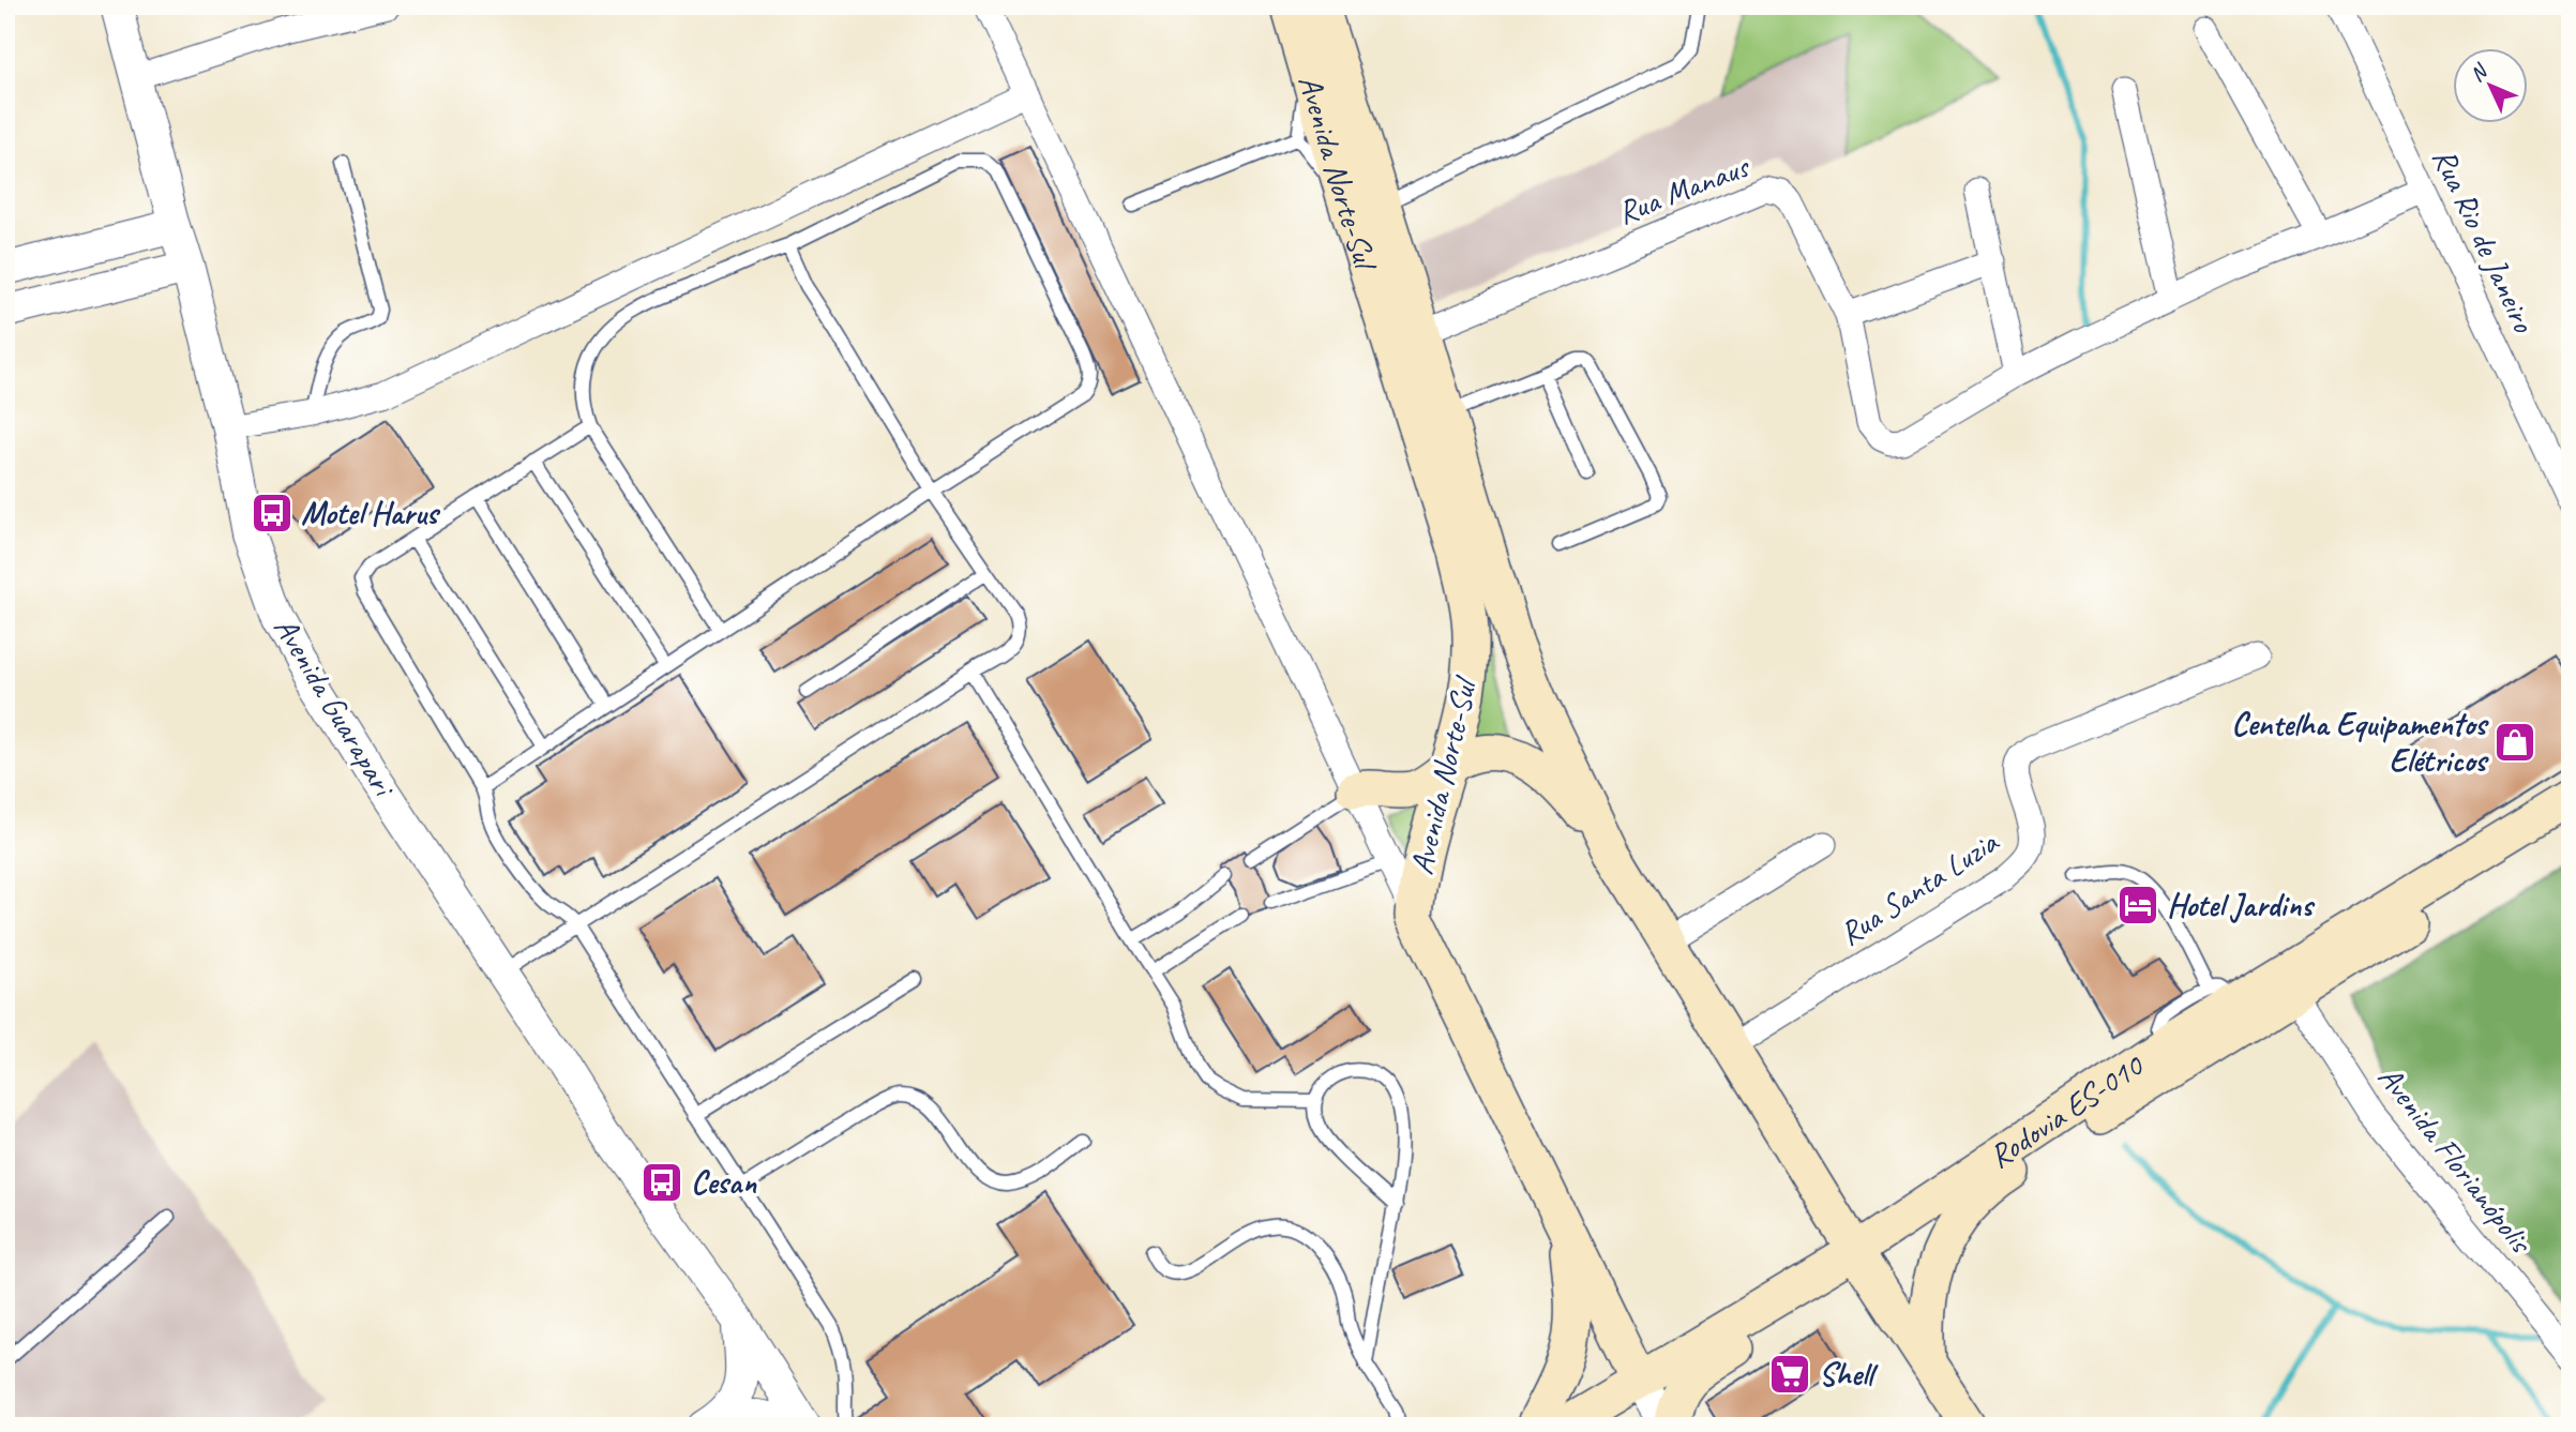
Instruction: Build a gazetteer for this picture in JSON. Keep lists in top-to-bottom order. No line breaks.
{"streets":{"main road":["Avenida Norte-Sul","Rodovia ES-010"],"street":["Rua Manaus","Rua Rio de Janeiro","Avenida Guarapari","Rua Santa Luzia","Avenida Florianópolis"]},"crossings":[["Avenida Norte-Sul","Rua Manaus"],["Avenida Norte-Sul","Rua Santa Luzia"],["Avenida Norte-Sul","Rodovia ES-010"],["Rodovia ES-010","Avenida Florianópolis"]],"places":{"bus stop":["Motel Harus","Cesan"],"shop":["Centelha Equipamentos Elétricos"],"hotel":["Hotel Jardins"],"supermarket":["Shell"]},"north":"top left"}
